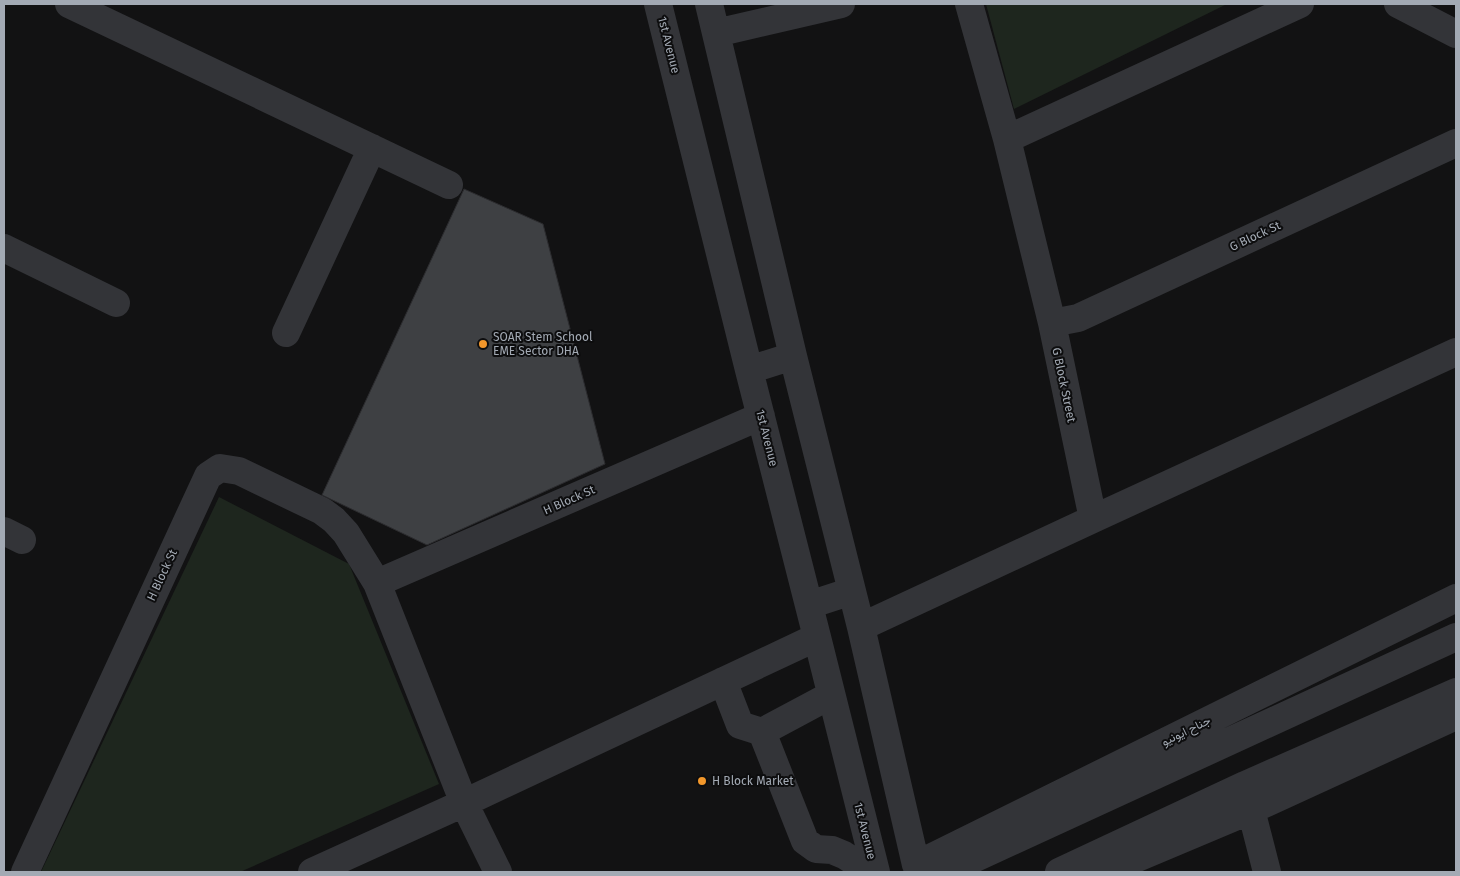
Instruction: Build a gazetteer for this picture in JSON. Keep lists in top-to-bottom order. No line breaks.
{"streets":{"street":["1st Avenue","G Block St","G Block Street","H Block St","جناح ایونیو"]},"crossings":[["1st Avenue","H Block St"],["G Block St","G Block Street"]],"places":["SOAR Stem School EME Sector DHA","H Block Market"]}
